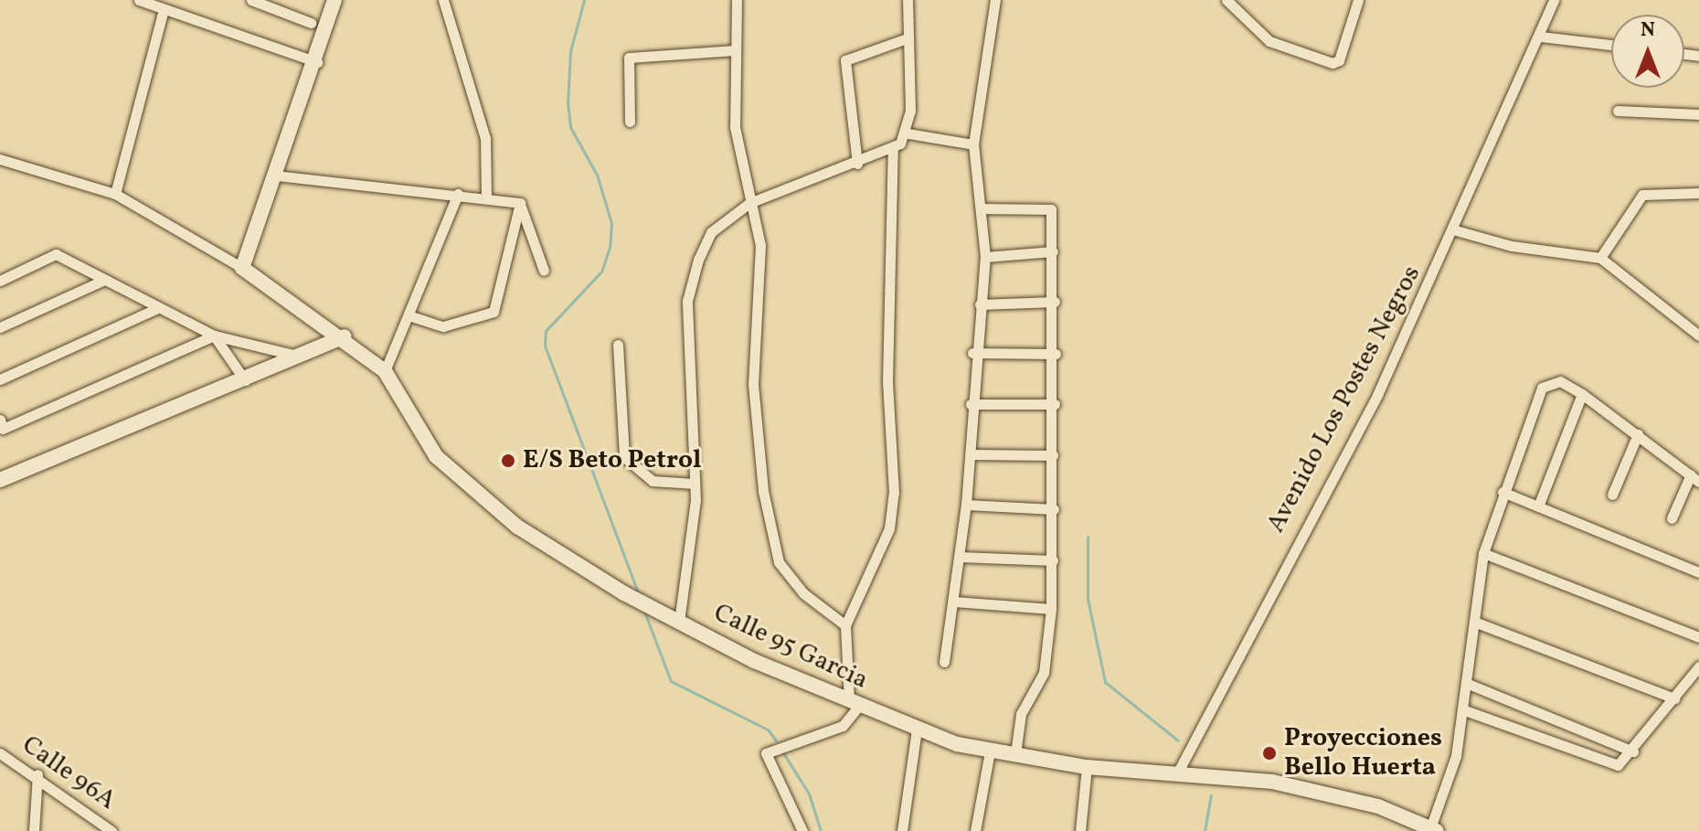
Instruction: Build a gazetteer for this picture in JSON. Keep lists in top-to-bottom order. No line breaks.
{"streets":{"street":["Avenido Los Postes Negros","Calle 95 Garcia","Calle 96A"]},"crossings":[["Avenido Los Postes Negros","Calle 95 Garcia"]],"places":["E/S Beto Petrol","Proyecciones Bello Huerta"],"north":"top"}
